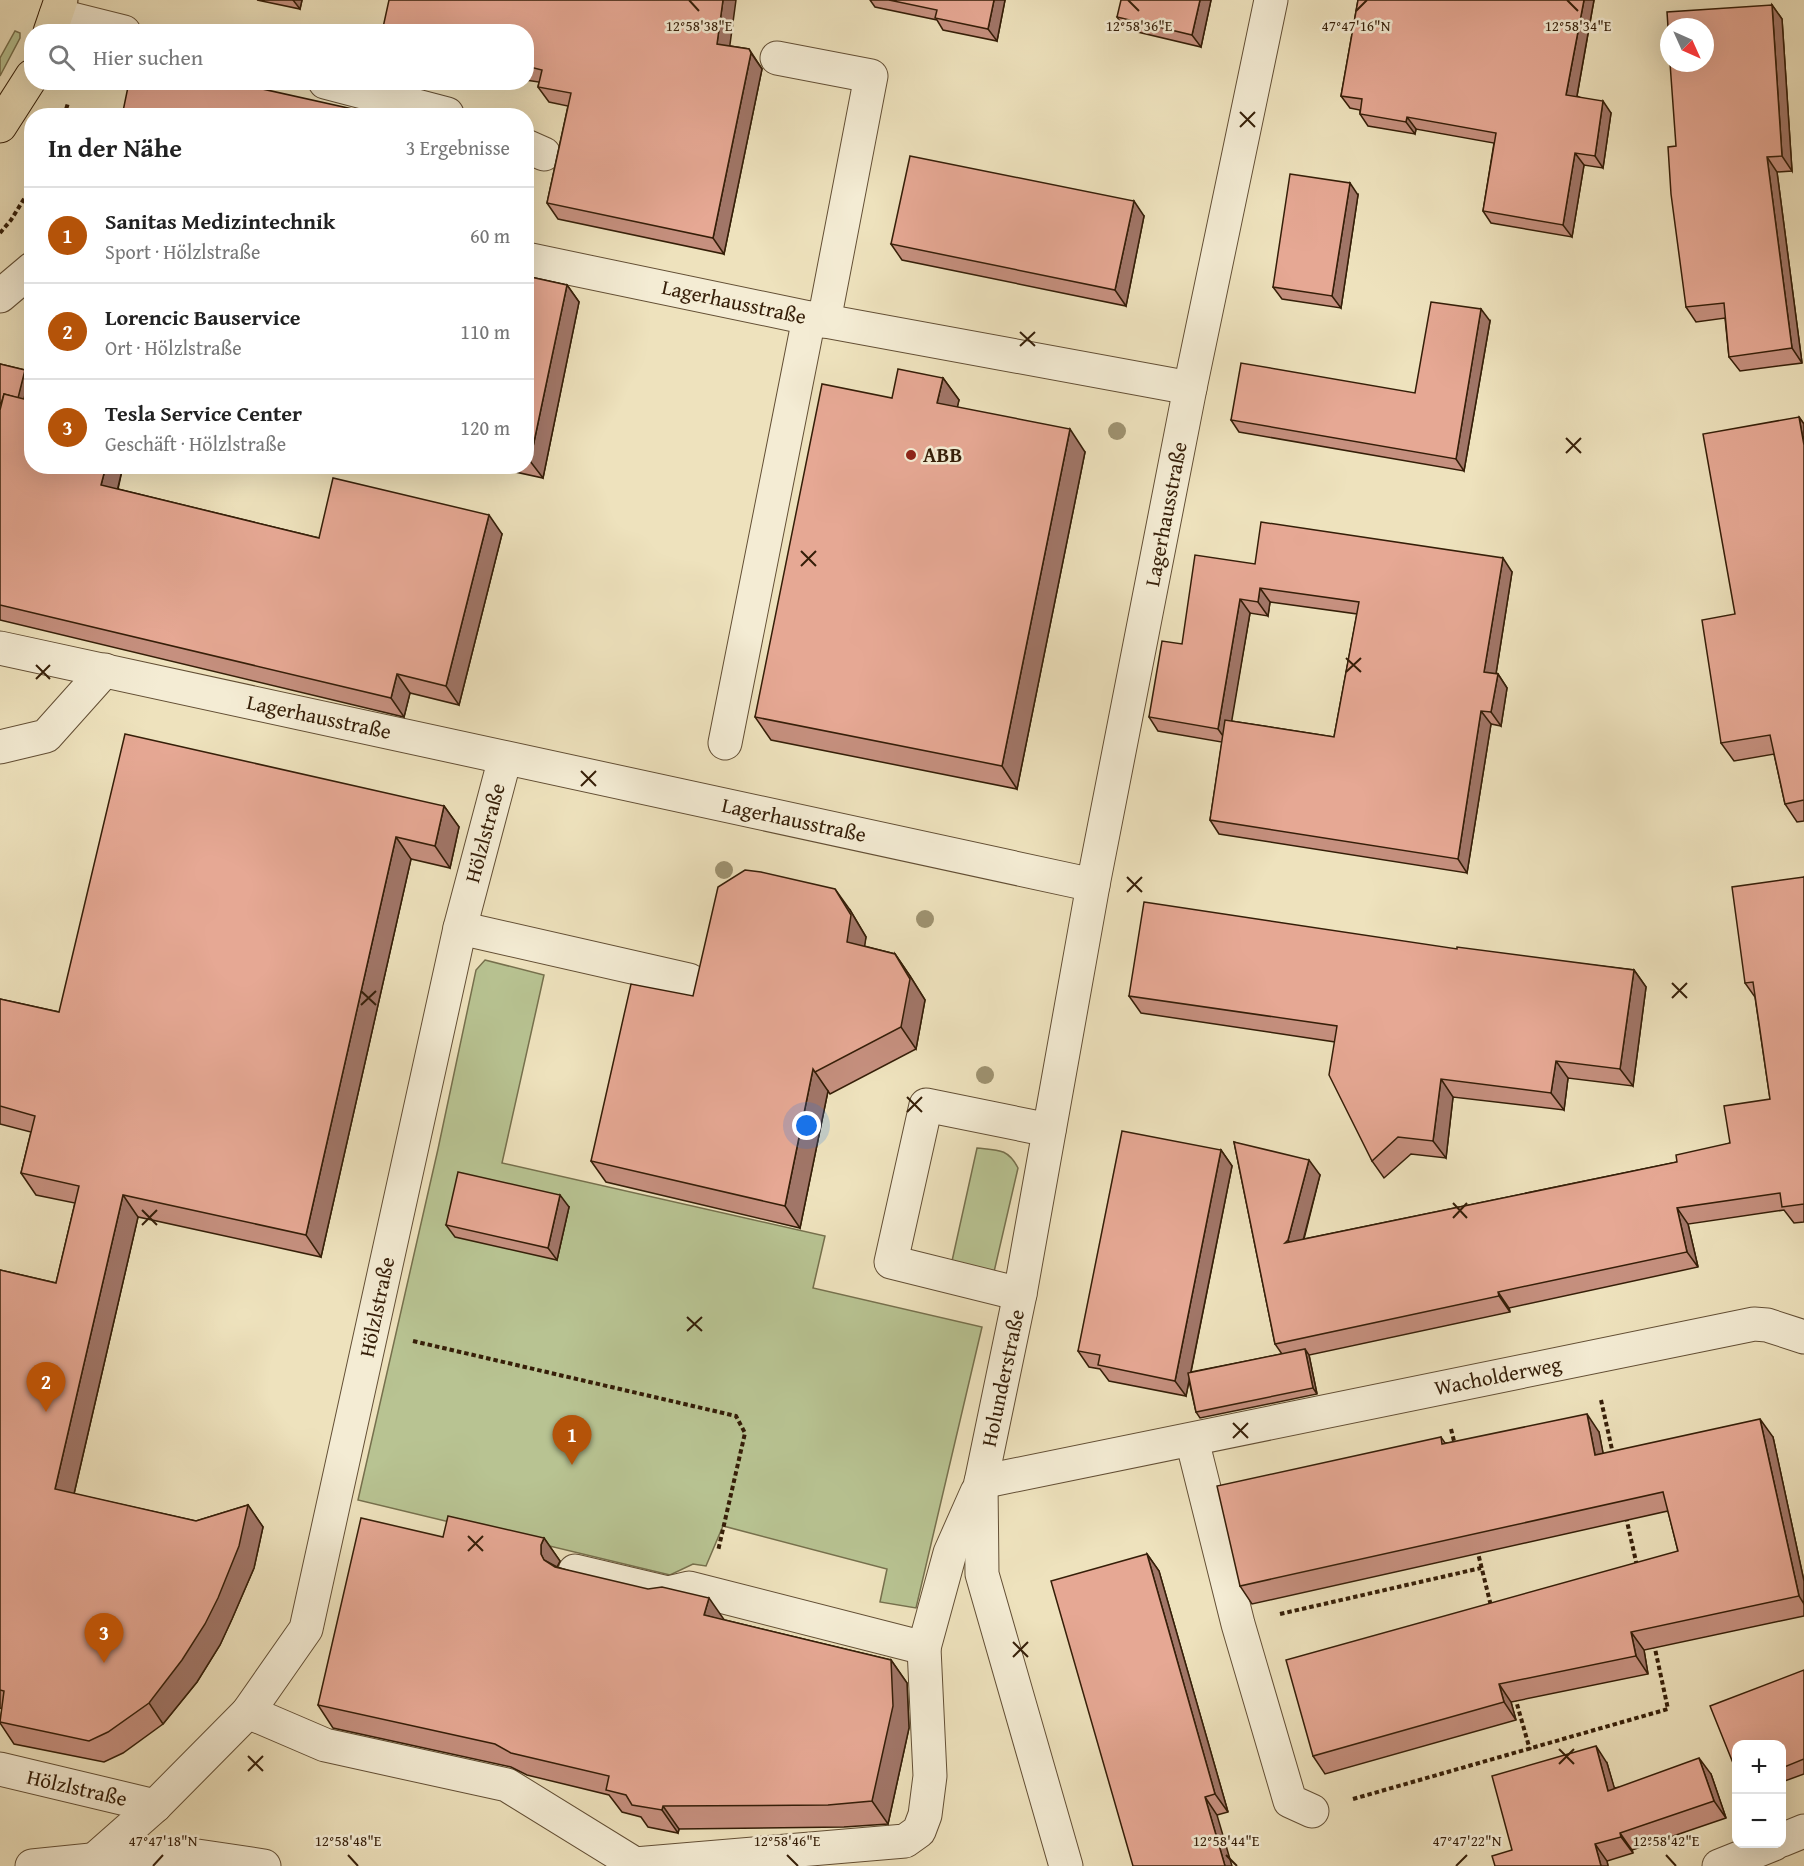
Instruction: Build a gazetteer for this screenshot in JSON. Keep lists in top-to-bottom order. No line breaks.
{"streets":{"street":["Lagerhausstraße","Hölzlstraße","Wacholderweg","Holunderstraße"]},"crossings":[["Lagerhausstraße","Hölzlstraße"],["Lagerhausstraße","Holunderstraße"],["Wacholderweg","Holunderstraße"]],"places":["ABB"],"north":"bottom right","page":{"search":"Hier suchen","heading":["In der Nähe","3 Ergebnisse"],"list":[{"mark":"1","name":"Sanitas Medizintechnik","note":"Sport · Hölzlstraße","value":"60 m"},{"mark":"2","name":"Lorencic Bauservice","note":"Ort · Hölzlstraße","value":"110 m"},{"mark":"3","name":"Tesla Service Center","note":"Geschäft · Hölzlstraße","value":"120 m"}],"pins":["2","1","3"],"map_buttons":["+","−"]},"coordinates":["12°58'38\"E","12°58'36\"E","47°47'16\"N","12°58'34\"E","47°47'18\"N","12°58'48\"E","12°58'46\"E","12°58'44\"E","47°47'22\"N","12°58'42\"E"]}
